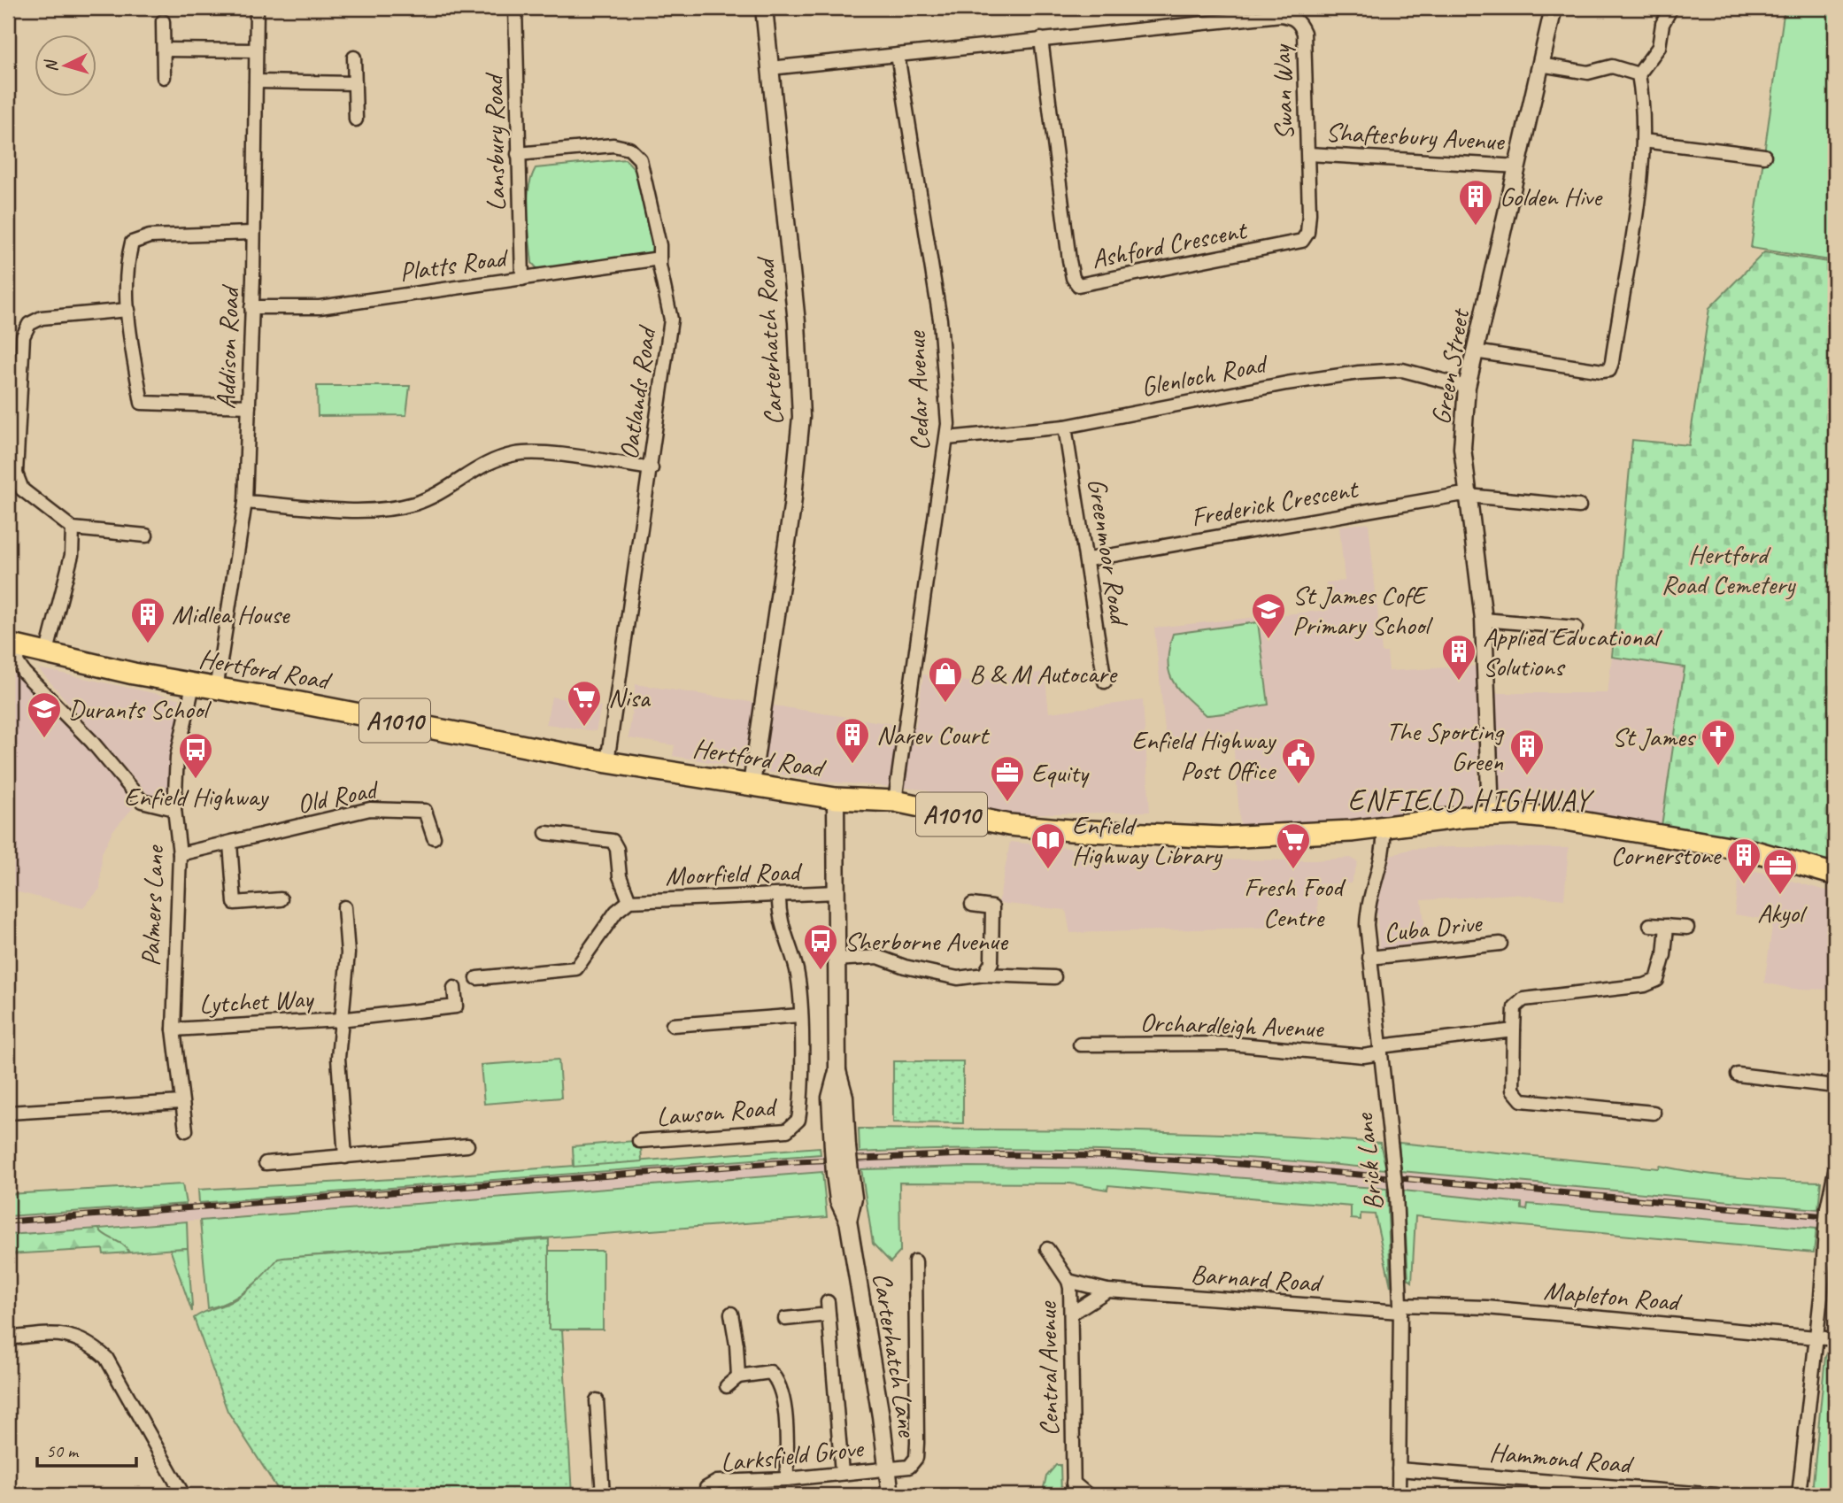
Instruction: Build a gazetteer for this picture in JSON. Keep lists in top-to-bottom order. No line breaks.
{"streets":{"main road":["Hertford Road","A1010"],"street":["Swan Way","Shaftesbury Avenue","Lansbury Road","Ashford Crescent","Platts Road","Carterhatch Road","Addison Road","Green Street","Glenloch Road","Cedar Avenue","Oatlands Road","Frederick Crescent","Greenmoor Road","Old Road","Moorfield Road","Palmers Lane","Cuba Drive","Lytchet Way","Orchardleigh Avenue","Lawson Road","Brick Lane","Barnard Road","Mapleton Road","Carterhatch Lane","Central Avenue","Larksfield Grove","Hammond Road"]},"crossings":[["Swan Way","Shaftesbury Avenue"],["Swan Way","Ashford Crescent"],["Swan Way","Carterhatch Road"],["Swan Way","Cedar Avenue"],["Shaftesbury Avenue","Green Street"],["Lansbury Road","Platts Road"],["Lansbury Road","Oatlands Road"],["Platts Road","Addison Road"],["Platts Road","Oatlands Road"],["Carterhatch Road","Hertford Road"],["Addison Road","Hertford Road"],["Green Street","Glenloch Road"],["Green Street","Frederick Crescent"],["Green Street","Hertford Road"],["Glenloch Road","Cedar Avenue"],["Glenloch Road","Greenmoor Road"],["Cedar Avenue","Hertford Road"],["Oatlands Road","Hertford Road"],["Frederick Crescent","Greenmoor Road"],["Hertford Road","Palmers Lane"],["Hertford Road","Brick Lane"],["Hertford Road","Carterhatch Lane"],["Old Road","Palmers Lane"],["Moorfield Road","Lawson Road"],["Moorfield Road","Carterhatch Lane"],["Palmers Lane","Lytchet Way"],["Cuba Drive","Brick Lane"],["Orchardleigh Avenue","Brick Lane"],["Brick Lane","Barnard Road"],["Brick Lane","Mapleton Road"],["Brick Lane","Hammond Road"],["Barnard Road","Mapleton Road"],["Barnard Road","Central Avenue"],["Carterhatch Lane","Larksfield Grove"]],"districts":["ENFIELD HIGHWAY"],"parks":["Hertford Road Cemetery"],"places":{"building":["Golden Hive","Midlea House","Applied Educational Solutions","Narev Court","The Sporting Green","Cornerstone"],"school or university":["St James CofE Primary School","Durants School"],"shop":["B & M Autocare"],"supermarket":["Nisa","Fresh Food Centre"],"church":["St James"],"bus stop":["Enfield Highway","Sherborne Avenue"],"public building":["Enfield Highway Post Office"],"office":["Equity","Akyol"],"library":["Enfield Highway Library"]},"scale_bar":"50 m","north":"left"}
